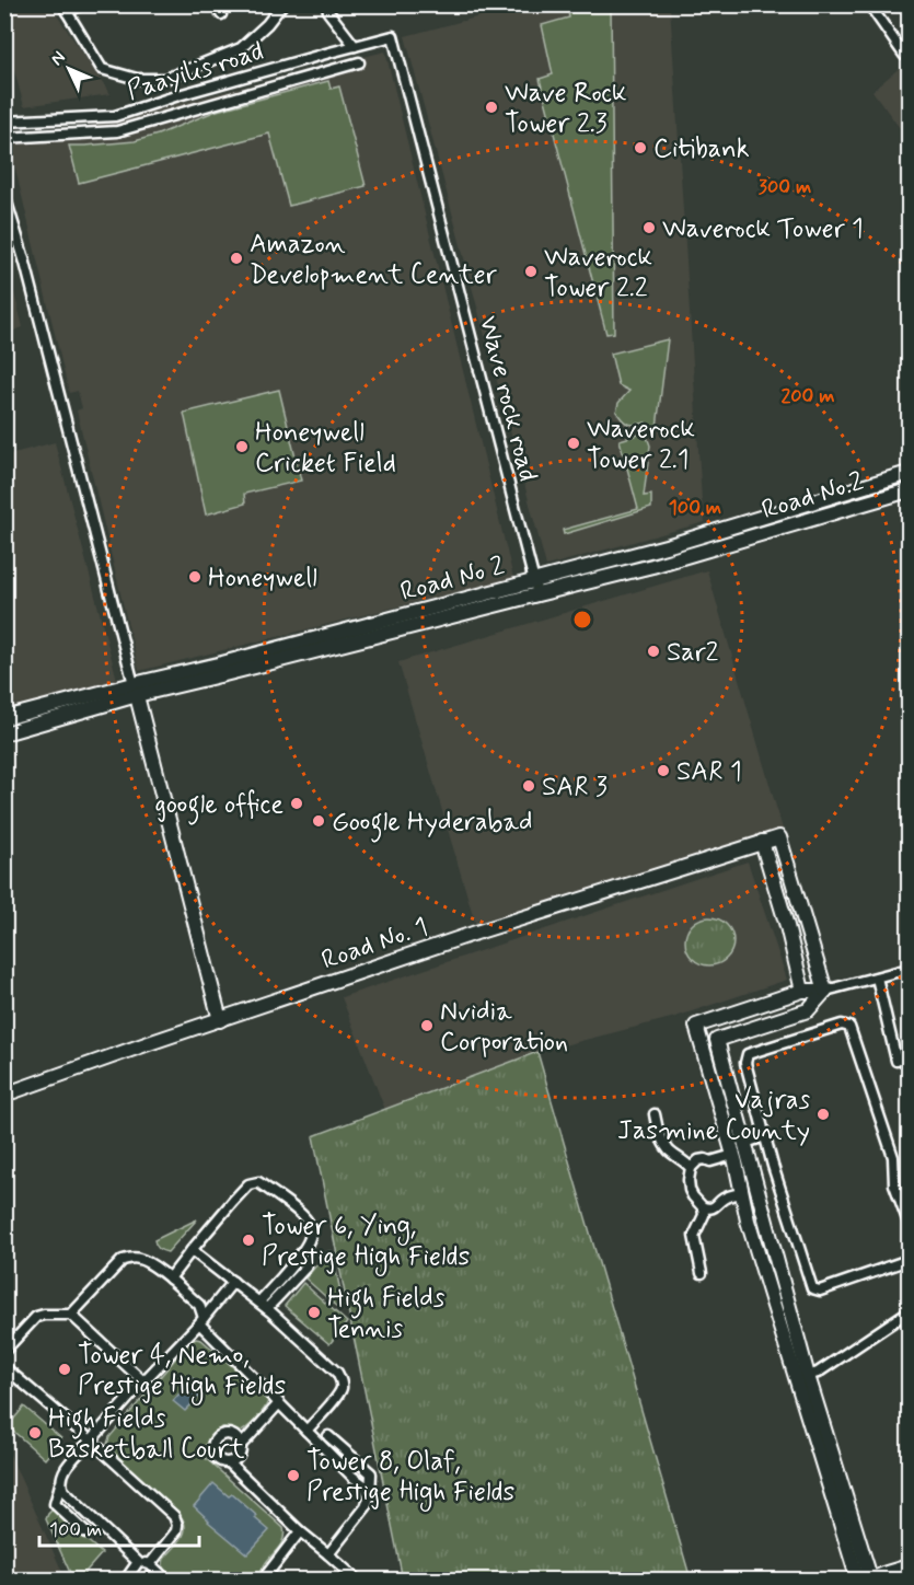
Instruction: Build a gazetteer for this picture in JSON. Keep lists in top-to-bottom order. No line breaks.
{"streets":{"street":["Paayilis road","Wave rock road","Road No.2","Road No 2","Road No. 1"]},"crossings":[["Paayilis road","Wave rock road"],["Wave rock road","Road No 2"],["Road No.2","Road No 2"]],"places":["Wave Rock Tower 2.3","Citibank","Waverock Tower 1","Amazon Development Center","Waverock Tower 2.2","Waverock Tower 2.1","Honeywell Cricket Field","Honeywell","Sar2","SAR 1","SAR 3","google office","Google Hyderabad","Nvidia Corporation","Vajras Jasmine County","Tower 6, Ying, Prestige High Fields","High Fields Tennis","Tower 4, Nemo, Prestige High Fields","High Fields Basketball Court","Tower 8, Olaf, Prestige High Fields"],"scale_bar":"100 m","north":"top left","rings":["300 m","200 m","100 m"]}
